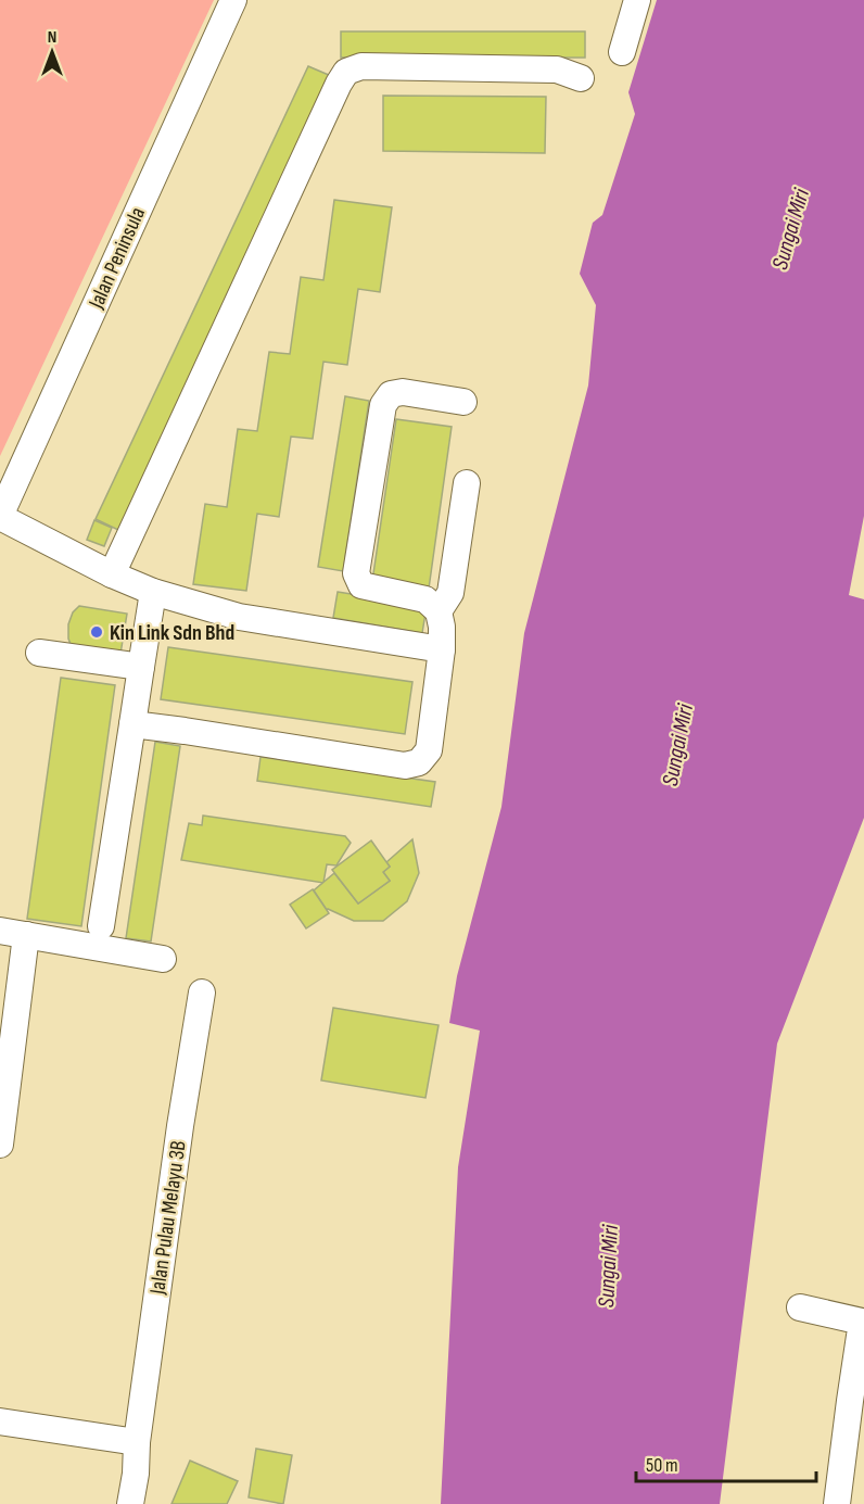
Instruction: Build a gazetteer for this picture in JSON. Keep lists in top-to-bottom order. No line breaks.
{"streets":{"street":["Jalan Peninsula","Jalan Pulau Melayu 3B"]},"water":["Sungai Miri"],"places":["Kin Link Sdn Bhd"],"scale_bar":"50 m","north":"top"}
